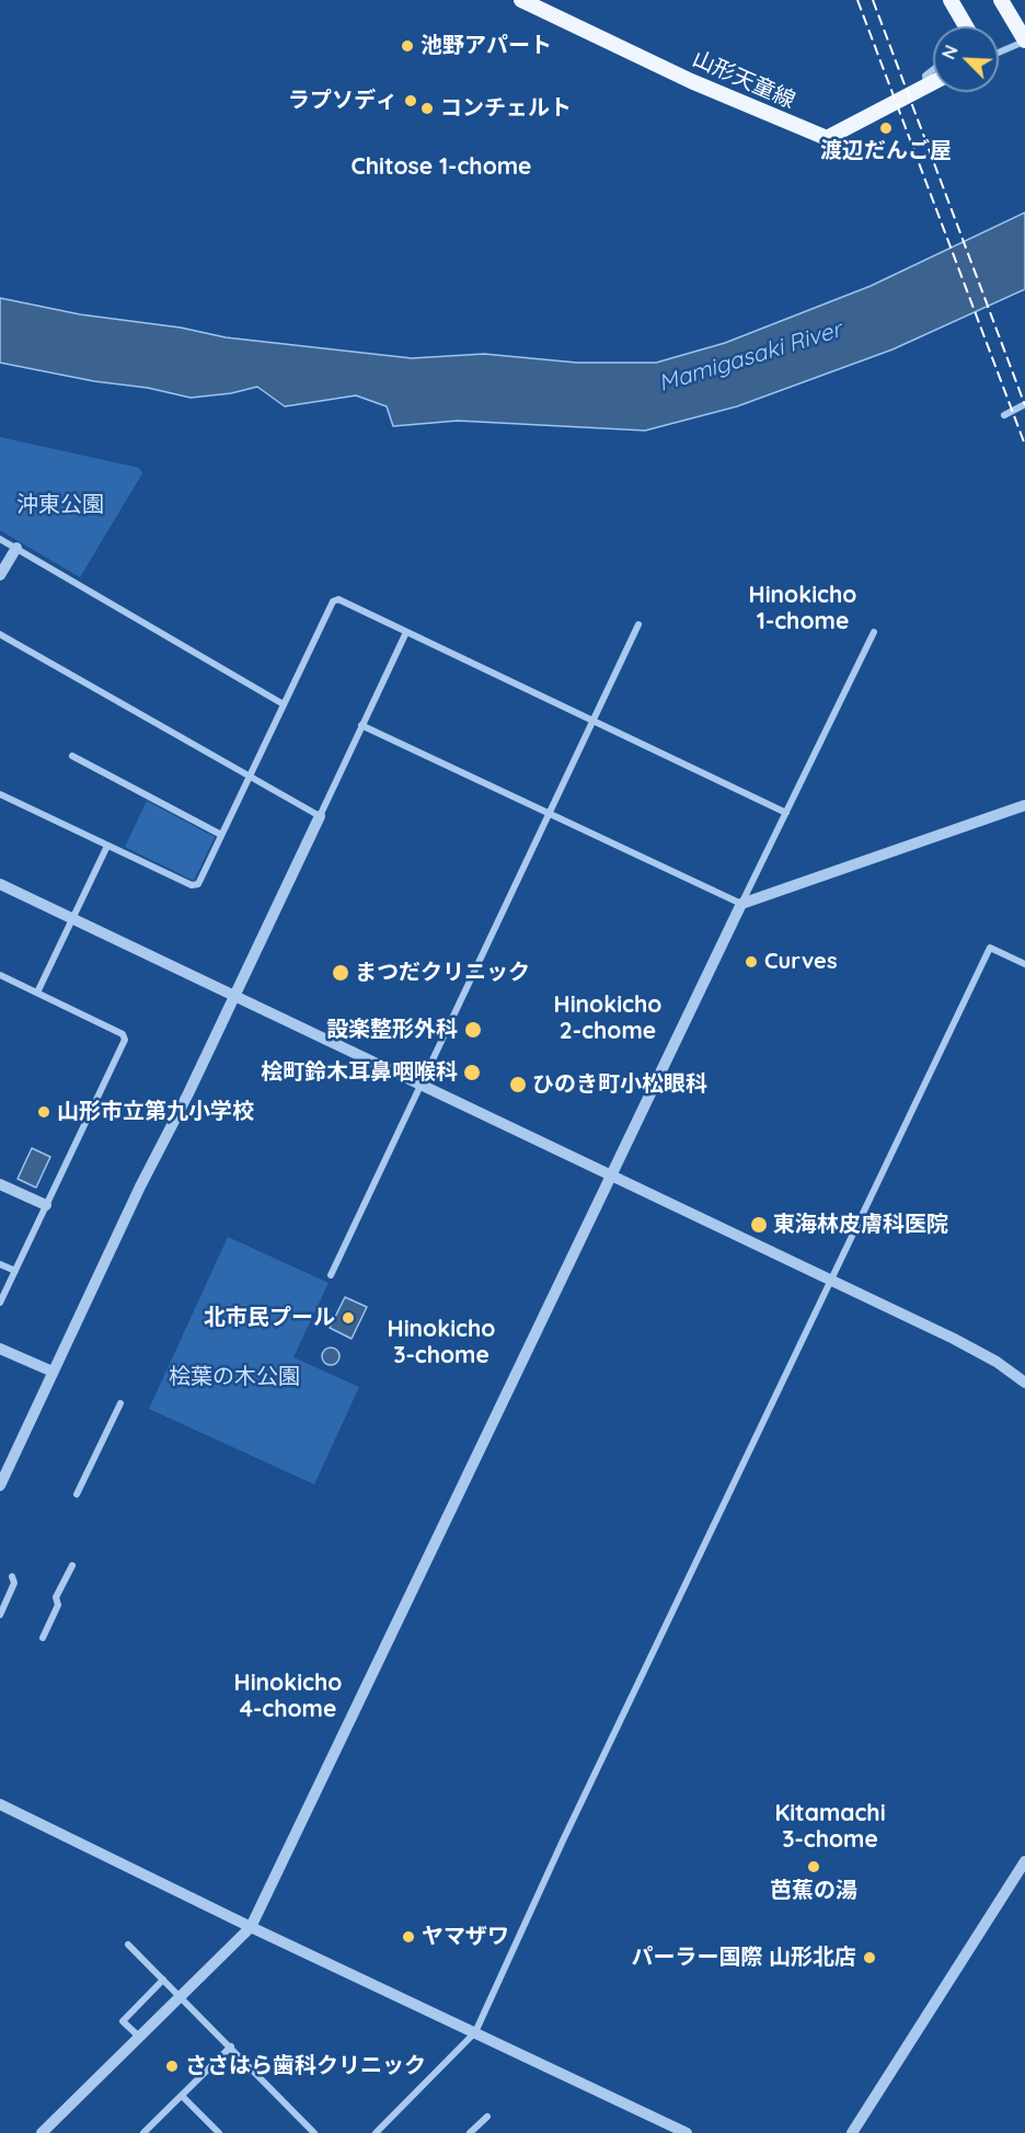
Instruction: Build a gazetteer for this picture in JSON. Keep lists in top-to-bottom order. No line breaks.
{"streets":{"main road":["山形天童線"]},"districts":["Chitose 1-chome","Hinokicho 1-chome","Hinokicho 2-chome","Hinokicho 3-chome","Hinokicho 4-chome","Kitamachi 3-chome"],"water":["Mamigasaki River"],"parks":["沖東公園","桧葉の木公園"],"places":["池野アパート","ラプソディ","コンチェルト","渡辺だんご屋","Curves","まつだクリニック","設楽整形外科","桧町鈴木耳鼻咽喉科","ひのき町小松眼科","山形市立第九小学校","東海林皮膚科医院","北市民プール","芭蕉の湯","ヤマザワ","パーラー国際 山形北店","ささはら歯科クリニック"],"north":"top left"}
